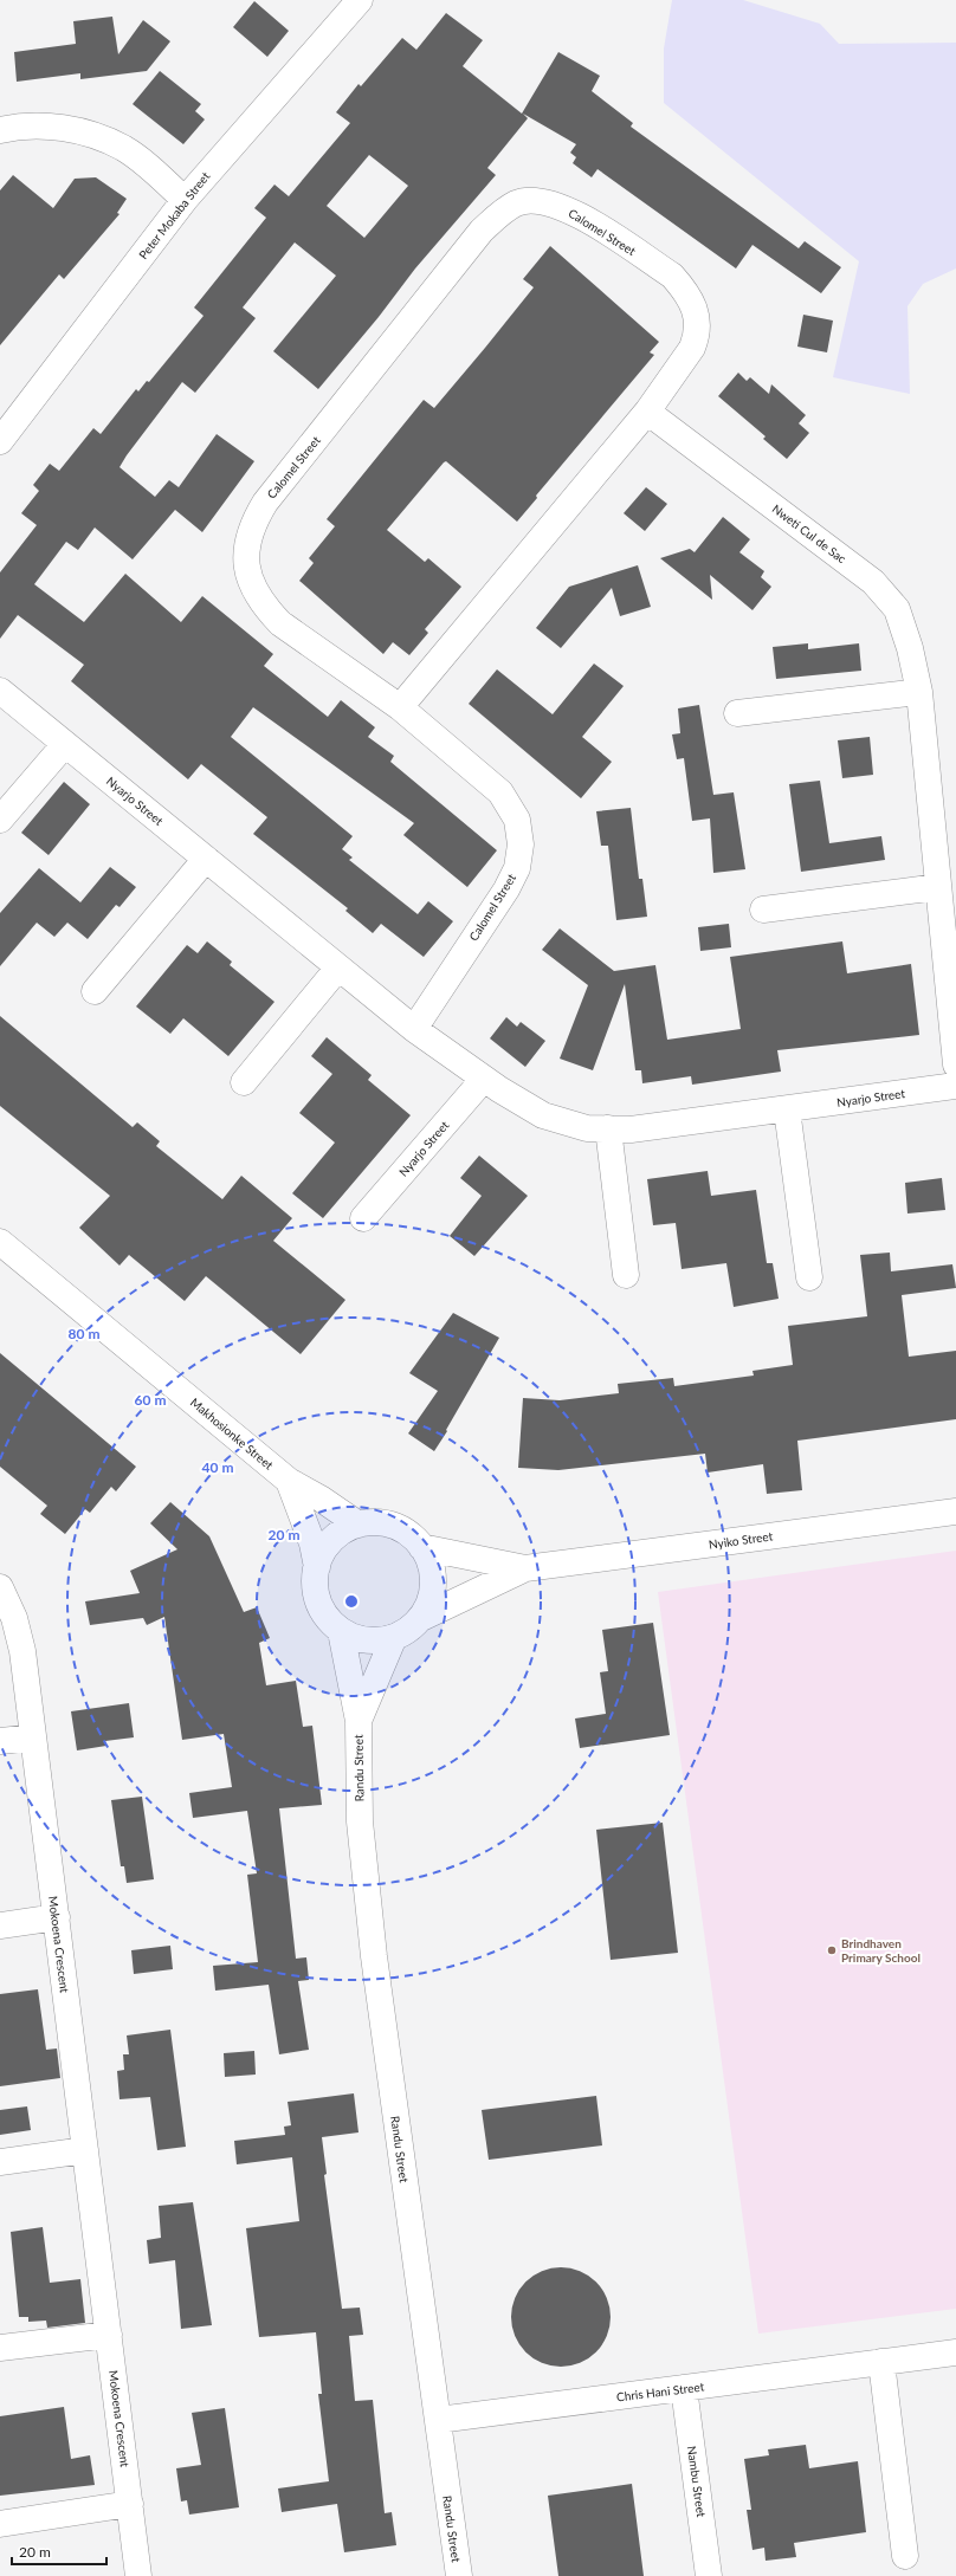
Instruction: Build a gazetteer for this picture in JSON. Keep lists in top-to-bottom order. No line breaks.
{"streets":{"street":["Peter Mokaba Street","Calomel Street","Nweti Cul de Sac","Nyarjo Street","Makhosionke Street","Nyiko Street","Randu Street","Mokoena Crescent","Chris Hani Street","Nambu Street"]},"crossings":[["Calomel Street","Nweti Cul de Sac"],["Calomel Street","Nyarjo Street"],["Makhosionke Street","Nyiko Street"],["Makhosionke Street","Randu Street"],["Nyiko Street","Randu Street"],["Randu Street","Chris Hani Street"],["Chris Hani Street","Nambu Street"]],"places":["Brindhaven Primary School"],"scale_bar":"20 m","rings":["80 m","60 m","40 m","20 m"]}
